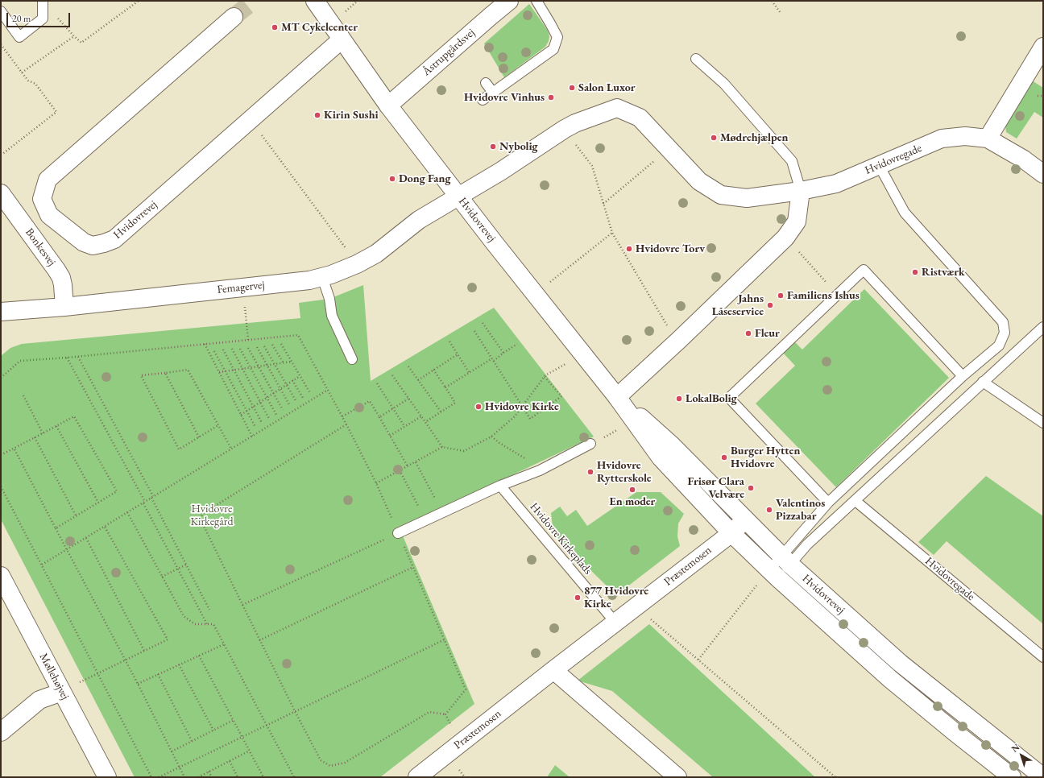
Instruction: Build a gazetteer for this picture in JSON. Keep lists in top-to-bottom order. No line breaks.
{"streets":{"street":["Åstrupgårdsvej","Hvidovregade","Hvidovrevej","Bonkesvej","Femagervej","Præstemosen","Møllehøjvej"],"lane":["Hvidovre Kirkeplads"]},"crossings":[["Åstrupgårdsvej","Hvidovrevej"],["Hvidovrevej","Femagervej"],["Hvidovrevej","Præstemosen"],["Bonkesvej","Femagervej"],["Hvidovre Kirkeplads","Præstemosen"]],"parks":["Hvidovre Kirkegård"],"places":["MT Cykelcenter","Salon Luxor","Hvidovre Vinhus","Kirin Sushi","Mødrehjælpen","Nybolig","Dong Fang","Hvidovre Torv","Ristværk","Familiens Ishus","Jahns Låseservice","Fleur","LokalBolig","Hvidovre Kirke","Burger Hytten Hvidovre","Hvidovre Rytterskole","Frisør Clara Velvære","En moder","Valentinos Pizzabar","877 Hvidovre Kirke"],"scale_bar":"20 m","north":"top left"}
